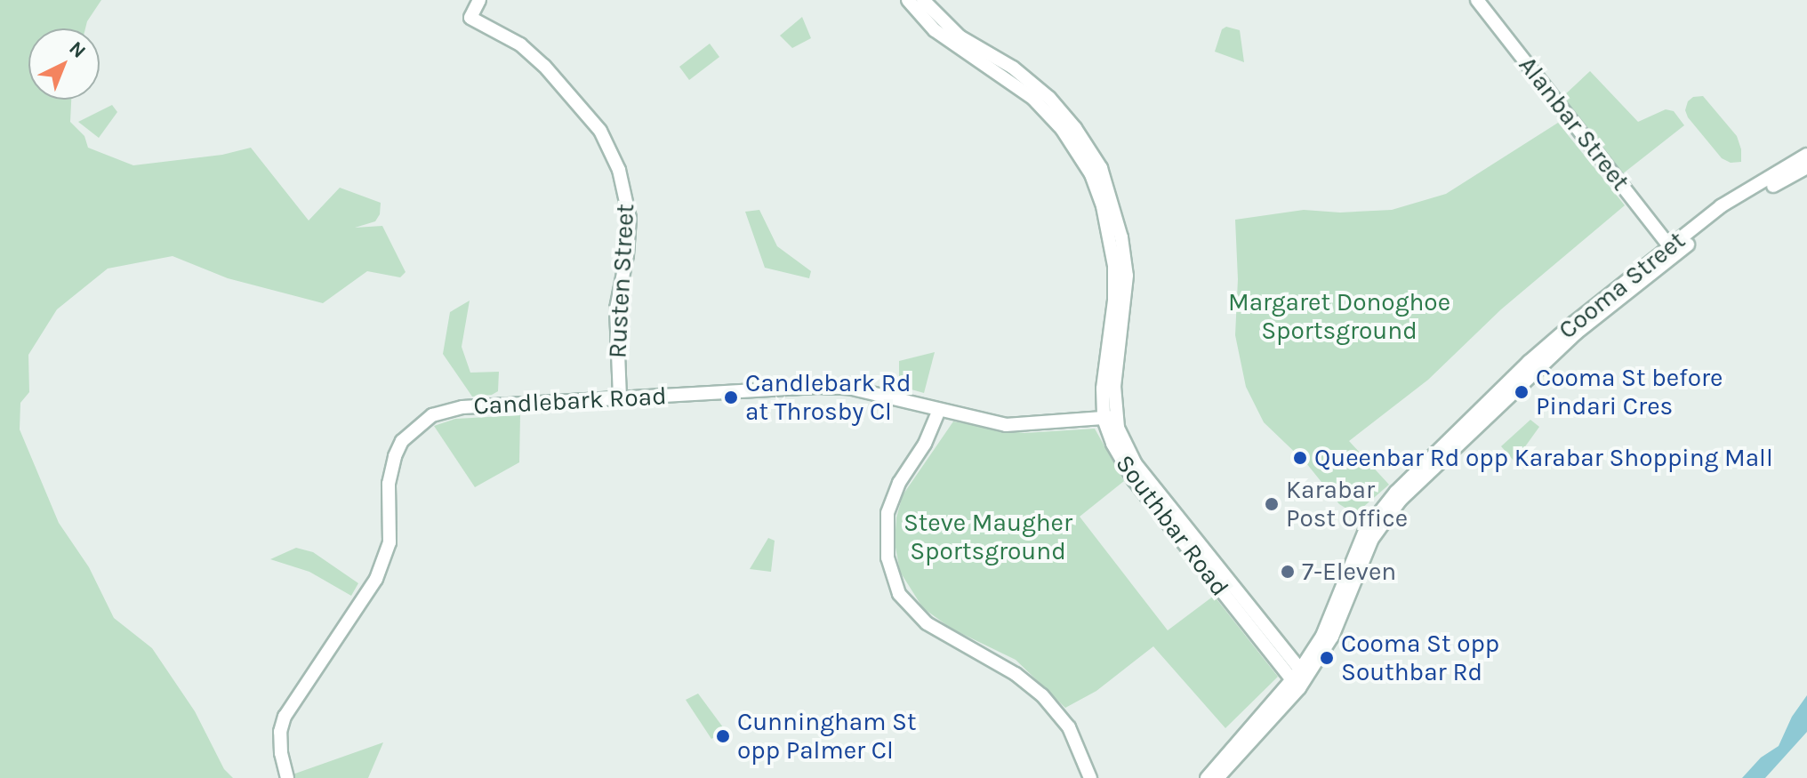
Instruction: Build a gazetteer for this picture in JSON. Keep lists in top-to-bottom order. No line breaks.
{"streets":{"street":["Alanbar Street","Rusten Street","Cooma Street","Candlebark Road","Southbar Road"]},"crossings":[["Alanbar Street","Cooma Street"],["Rusten Street","Candlebark Road"],["Cooma Street","Southbar Road"],["Candlebark Road","Southbar Road"]],"parks":["Margaret Donoghoe Sportsground","Steve Maugher Sportsground"],"places":["Cooma St before Pindari Cres","Candlebark Rd at Throsby Cl","Queenbar Rd opp Karabar Shopping Mall","Karabar Post Office","7-Eleven","Cooma St opp Southbar Rd","Cunningham St opp Palmer Cl"],"north":"top right"}
